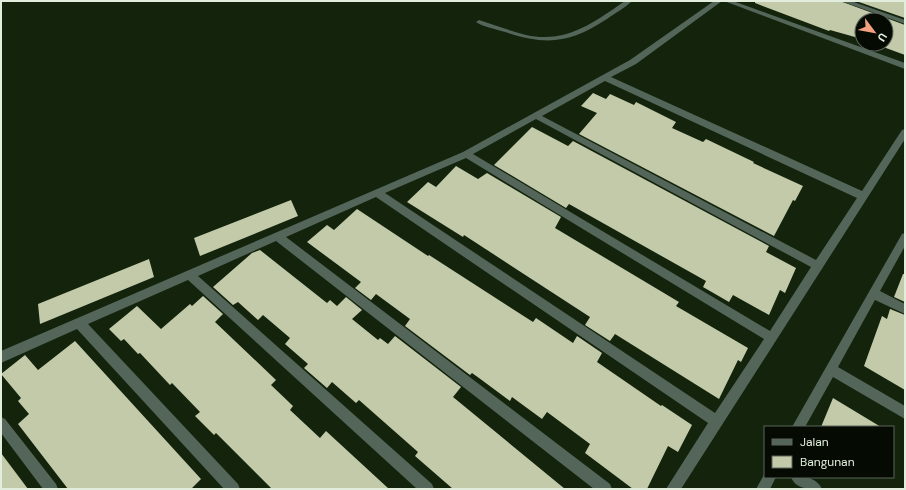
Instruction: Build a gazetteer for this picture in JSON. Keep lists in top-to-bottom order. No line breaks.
{"legend":["Jalan","Bangunan"],"north":"bottom right"}
